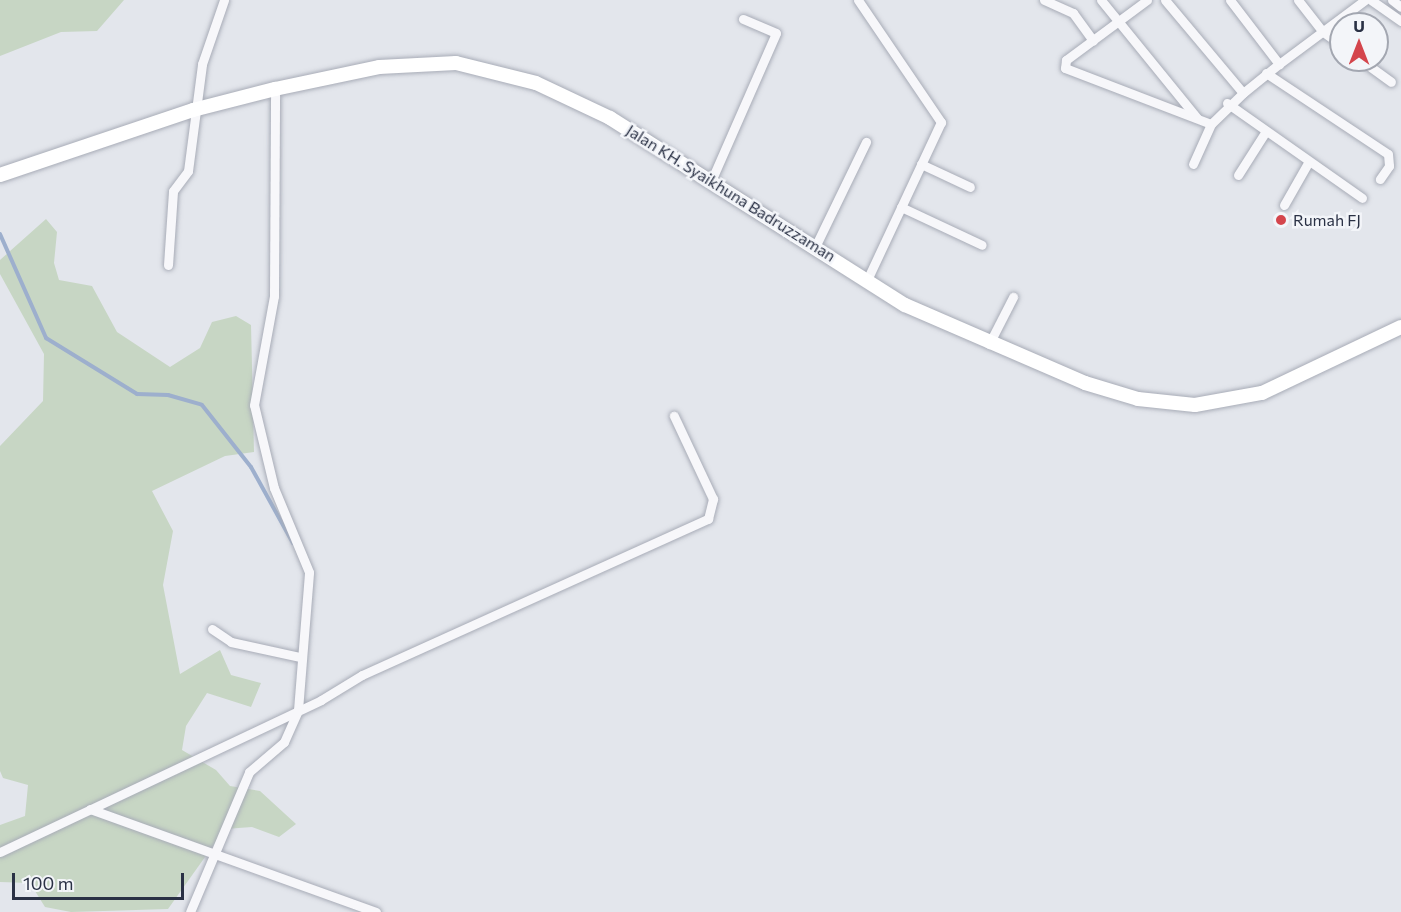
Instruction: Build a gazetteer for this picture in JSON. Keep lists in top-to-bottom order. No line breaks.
{"streets":{"main road":["Jalan KH. Syaikhuna Badruzzaman"]},"places":["Rumah FJ"],"scale_bar":"100 m","north":"top"}
